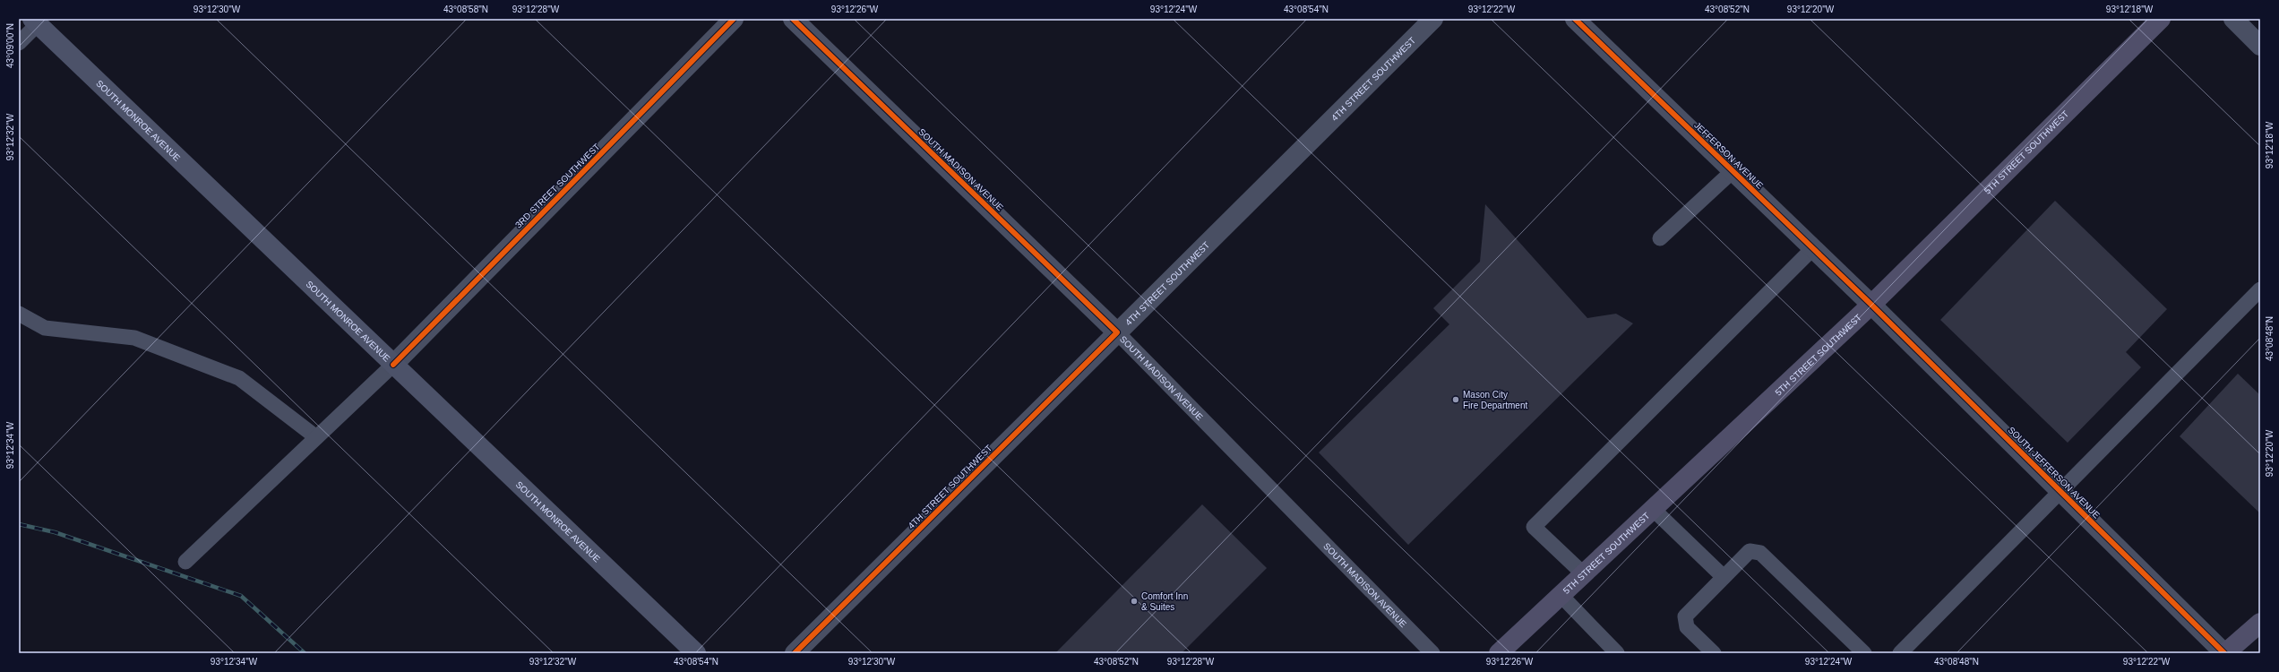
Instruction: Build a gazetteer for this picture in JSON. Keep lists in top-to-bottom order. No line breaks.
{"streets":{"main road":["SOUTH MONROE AVENUE","5TH STREET SOUTHWEST"],"street":["4TH STREET SOUTHWEST","JEFFERSON AVENUE","SOUTH MADISON AVENUE","3RD STREET SOUTHWEST","SOUTH JEFFERSON AVENUE"]},"crossings":[["4TH STREET SOUTHWEST","SOUTH MADISON AVENUE"],["SOUTH MONROE AVENUE","3RD STREET SOUTHWEST"],["5TH STREET SOUTHWEST","JEFFERSON AVENUE"],["5TH STREET SOUTHWEST","SOUTH JEFFERSON AVENUE"],["JEFFERSON AVENUE","SOUTH JEFFERSON AVENUE"]],"places":["Mason City Fire Department","Comfort Inn & Suites"],"coordinates":["93°12'30\"W","43°08'58\"N","93°12'28\"W","93°12'26\"W","93°12'24\"W","43°08'54\"N","93°12'22\"W","43°08'52\"N","93°12'20\"W","93°12'18\"W","43°09'00\"N","93°12'32\"W","43°08'48\"N","93°12'34\"W"]}
